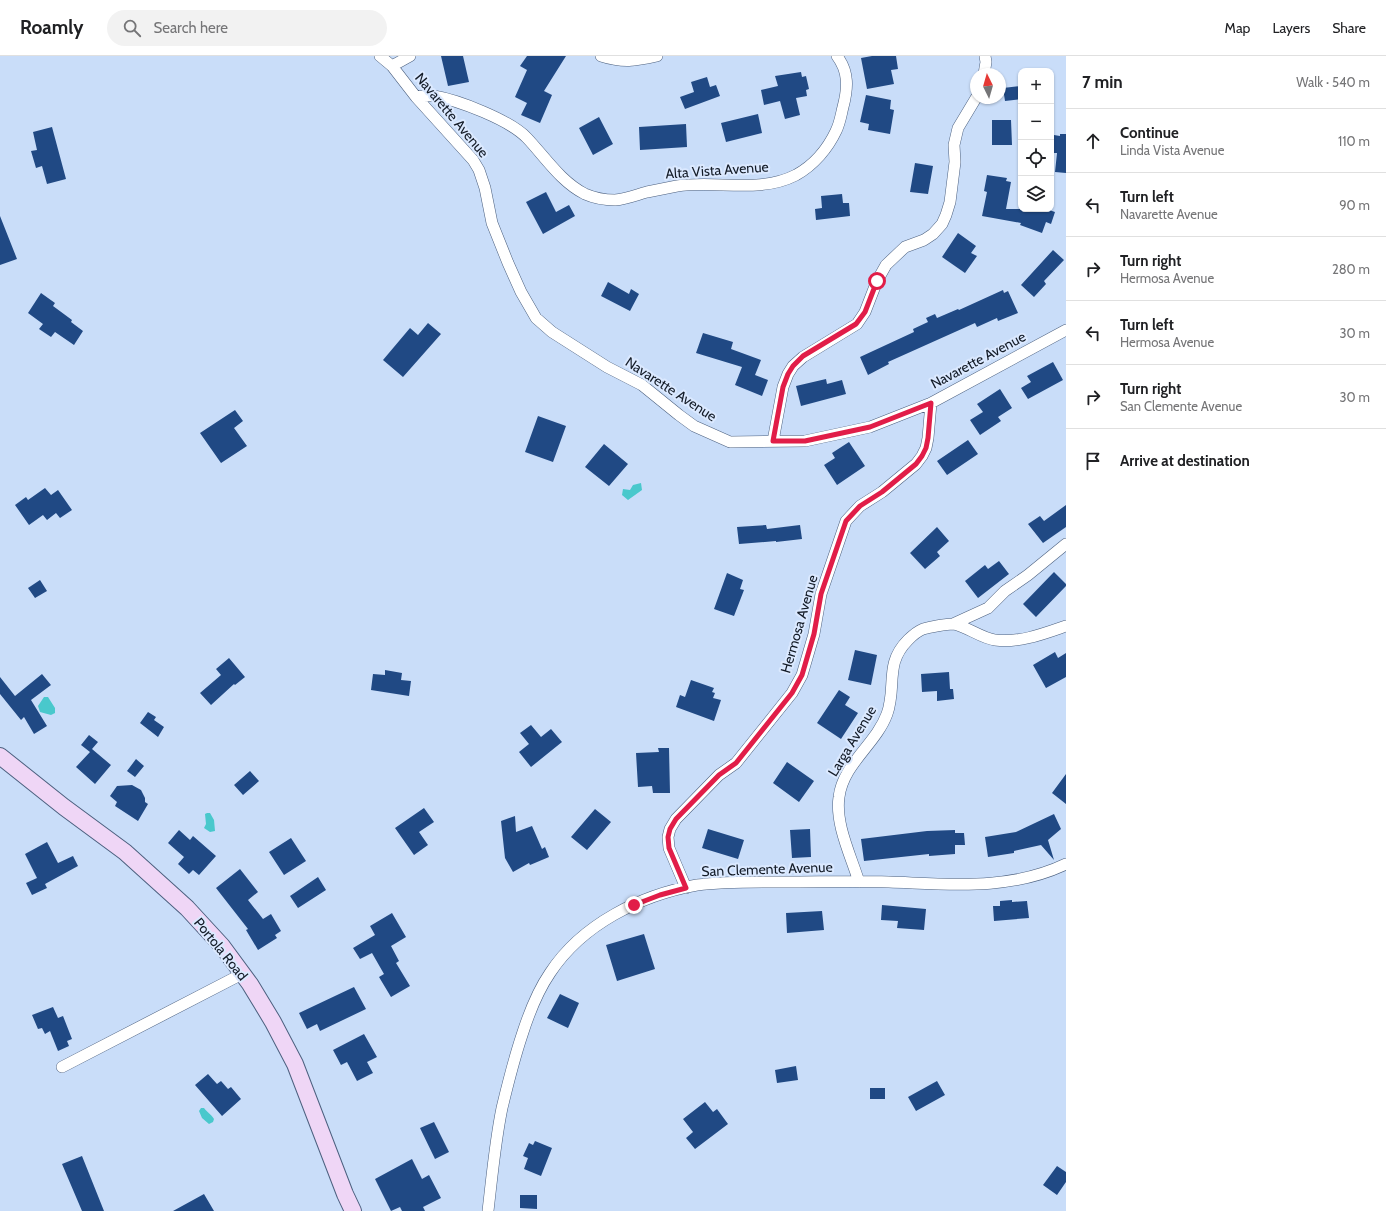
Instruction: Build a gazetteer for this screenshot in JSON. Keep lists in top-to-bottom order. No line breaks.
{"streets":{"street":["Navarette Avenue","Alta Vista Avenue","Hermosa Avenue","Larga Avenue","San Clemente Avenue","Portola Road"]},"crossings":[["Navarette Avenue","Alta Vista Avenue"],["Navarette Avenue","Hermosa Avenue"],["Hermosa Avenue","San Clemente Avenue"],["Larga Avenue","San Clemente Avenue"]],"north":"top","page":{"header":"Roamly","search":"Search here","nav":["Map","Layers","Share"],"heading":["7 min","Walk · 540 m"],"map_buttons":["+","−"],"list":[["Continue","Linda Vista Avenue","110 m"],["Turn left","Navarette Avenue","90 m"],["Turn right","Hermosa Avenue","280 m"],["Turn left","Hermosa Avenue","30 m"],["Turn right","San Clemente Avenue","30 m"],"Arrive at destination"]}}
